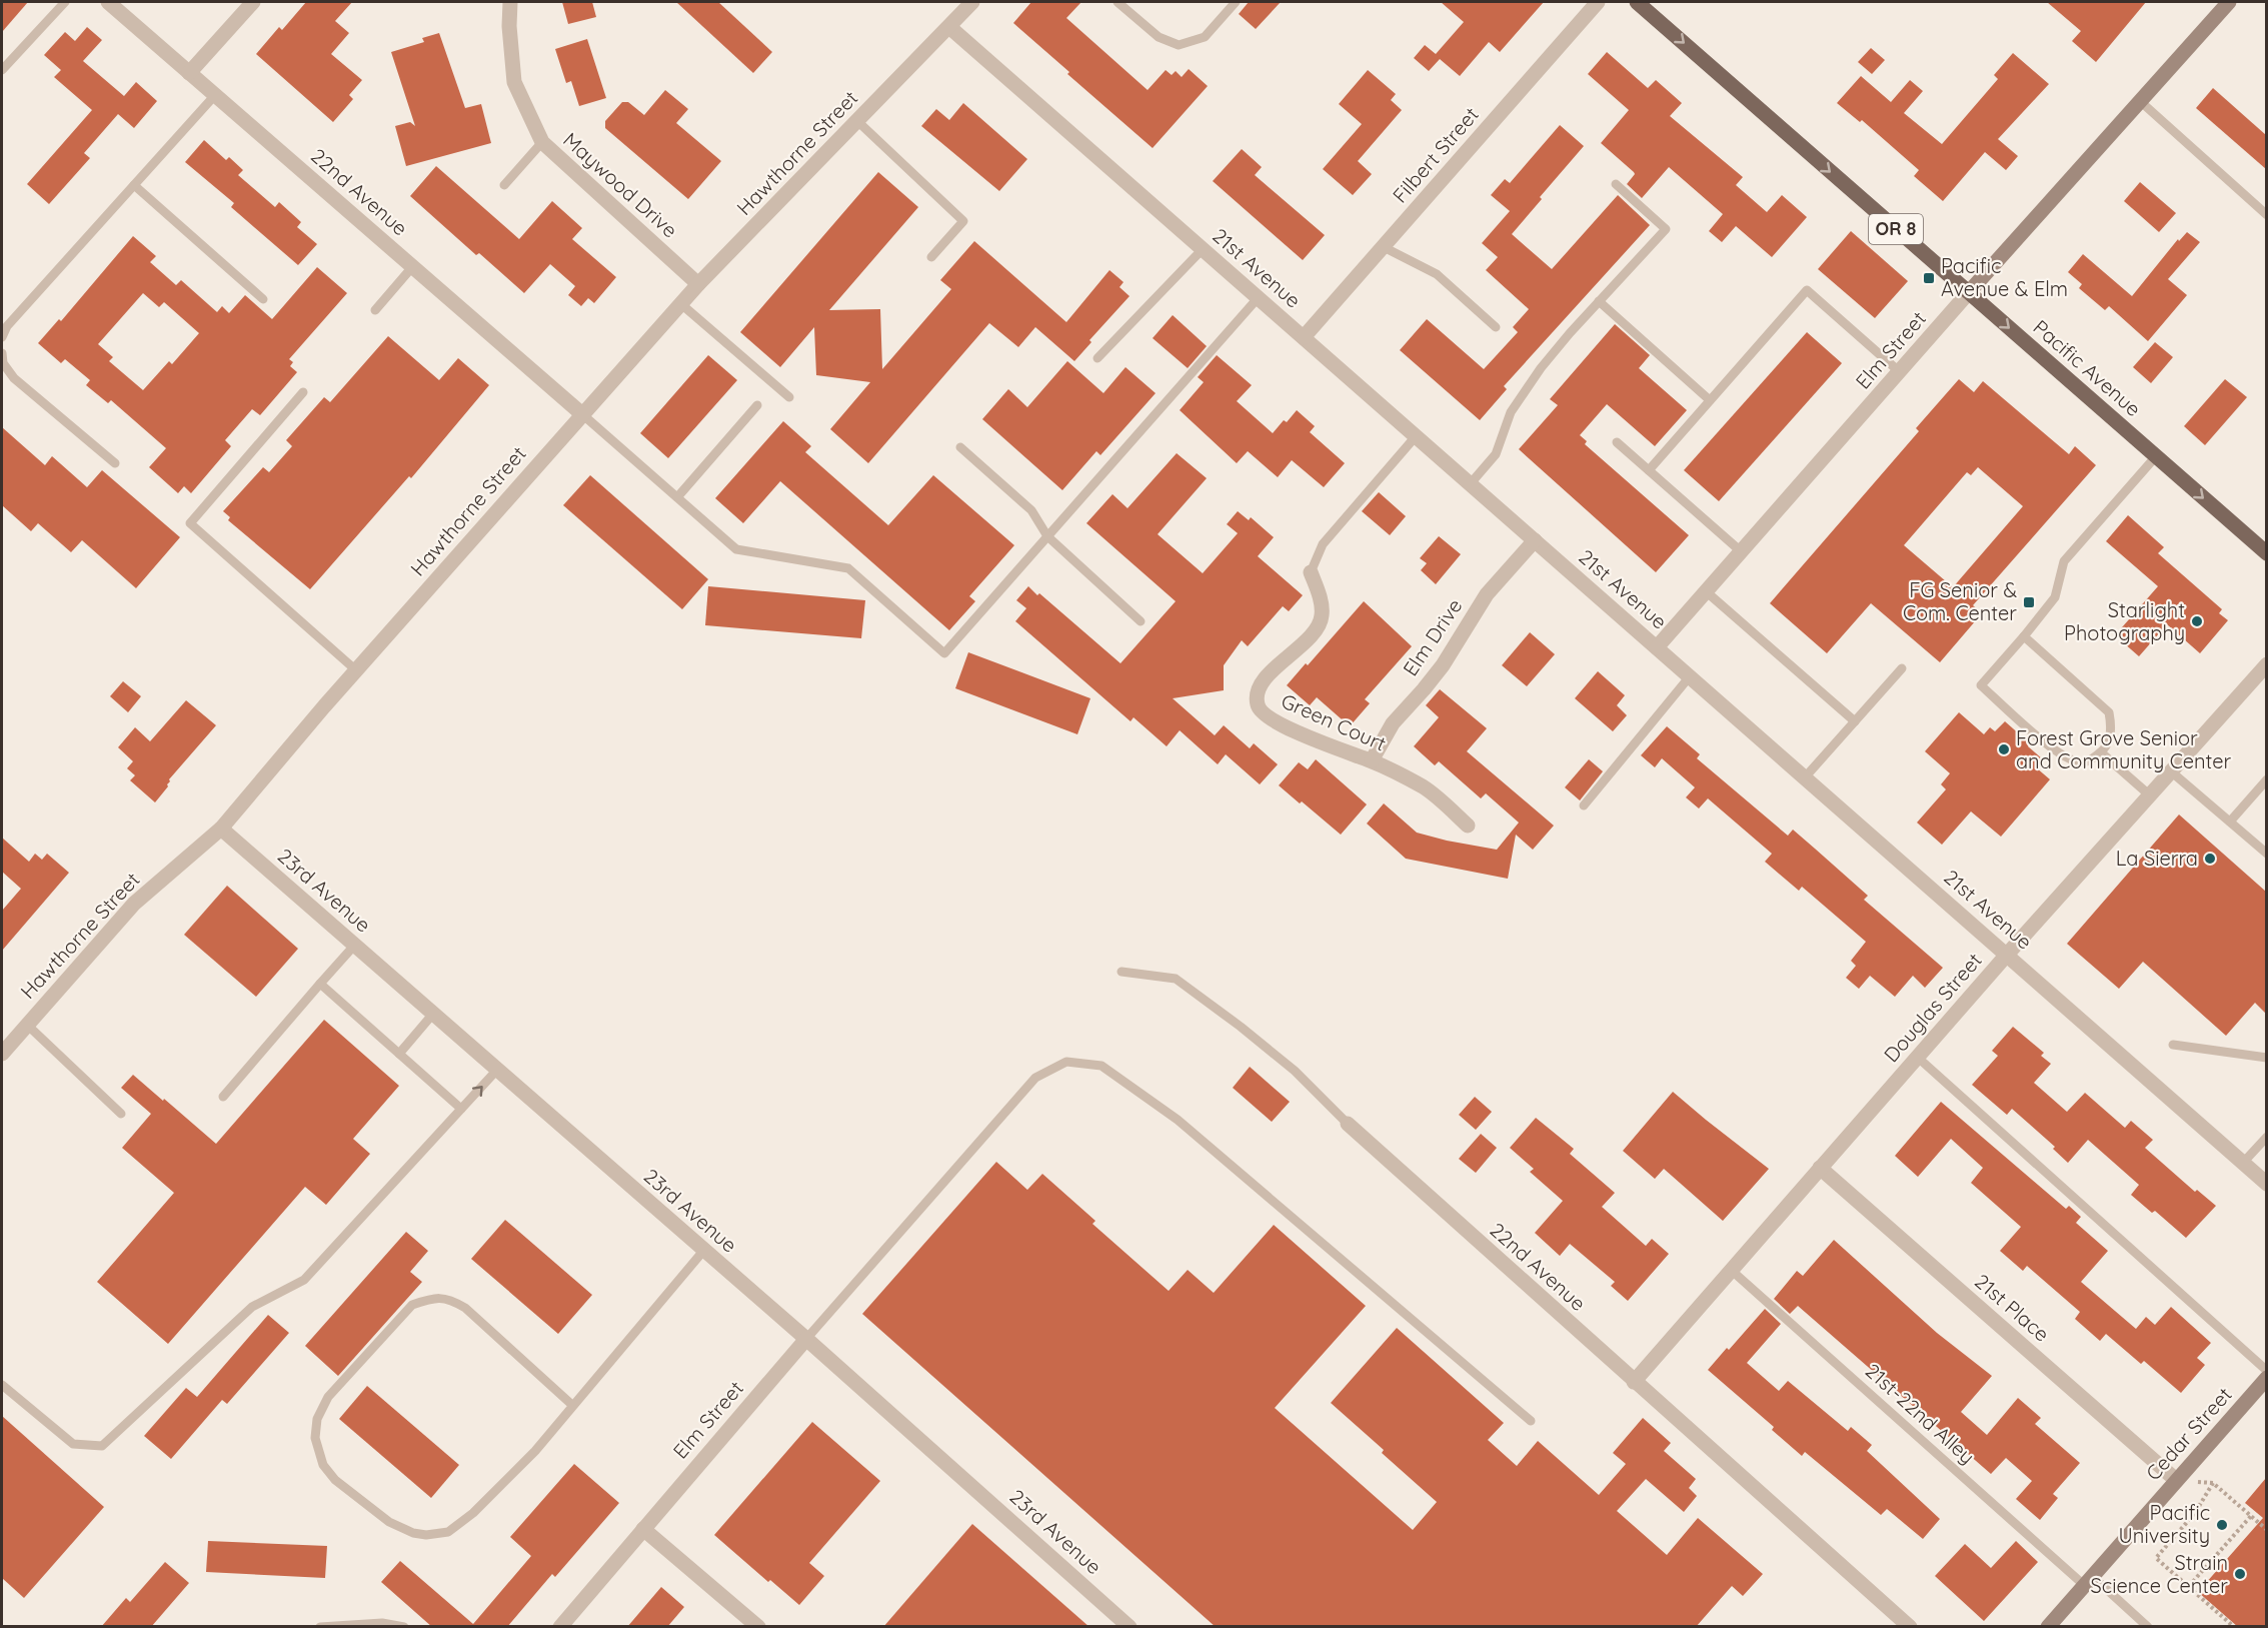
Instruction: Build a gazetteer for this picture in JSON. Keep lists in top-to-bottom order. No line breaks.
{"streets":{"main road":["OR 8","Pacific Avenue"],"street":["Hawthorne Street","Filbert Street","Maywood Drive","22nd Avenue","21st Avenue","Elm Street","Elm Drive","Green Court","23rd Avenue","Douglas Street","21st Place","Cedar Street"],"lane":["21st-22nd Alley"]},"crossings":[["Hawthorne Street","Maywood Drive"],["Hawthorne Street","22nd Avenue"],["Hawthorne Street","21st Avenue"],["Hawthorne Street","23rd Avenue"],["Filbert Street","21st Avenue"],["22nd Avenue","Douglas Street"],["21st Avenue","Elm Street"],["21st Avenue","Elm Drive"],["21st Avenue","Douglas Street"],["Elm Street","Pacific Avenue"],["Elm Street","23rd Avenue"],["Elm Drive","Green Court"],["Douglas Street","21st Place"],["Douglas Street","21st-22nd Alley"],["21st Place","Cedar Street"],["21st-22nd Alley","Cedar Street"]],"one_way":["Pacific Avenue"],"places":{"transit":["Pacific Avenue & Elm","FG Senior & Com. Center"],"other":["Starlight Photography","Forest Grove Senior and Community Center","La Sierra","Pacific University","Strain Science Center"]}}
